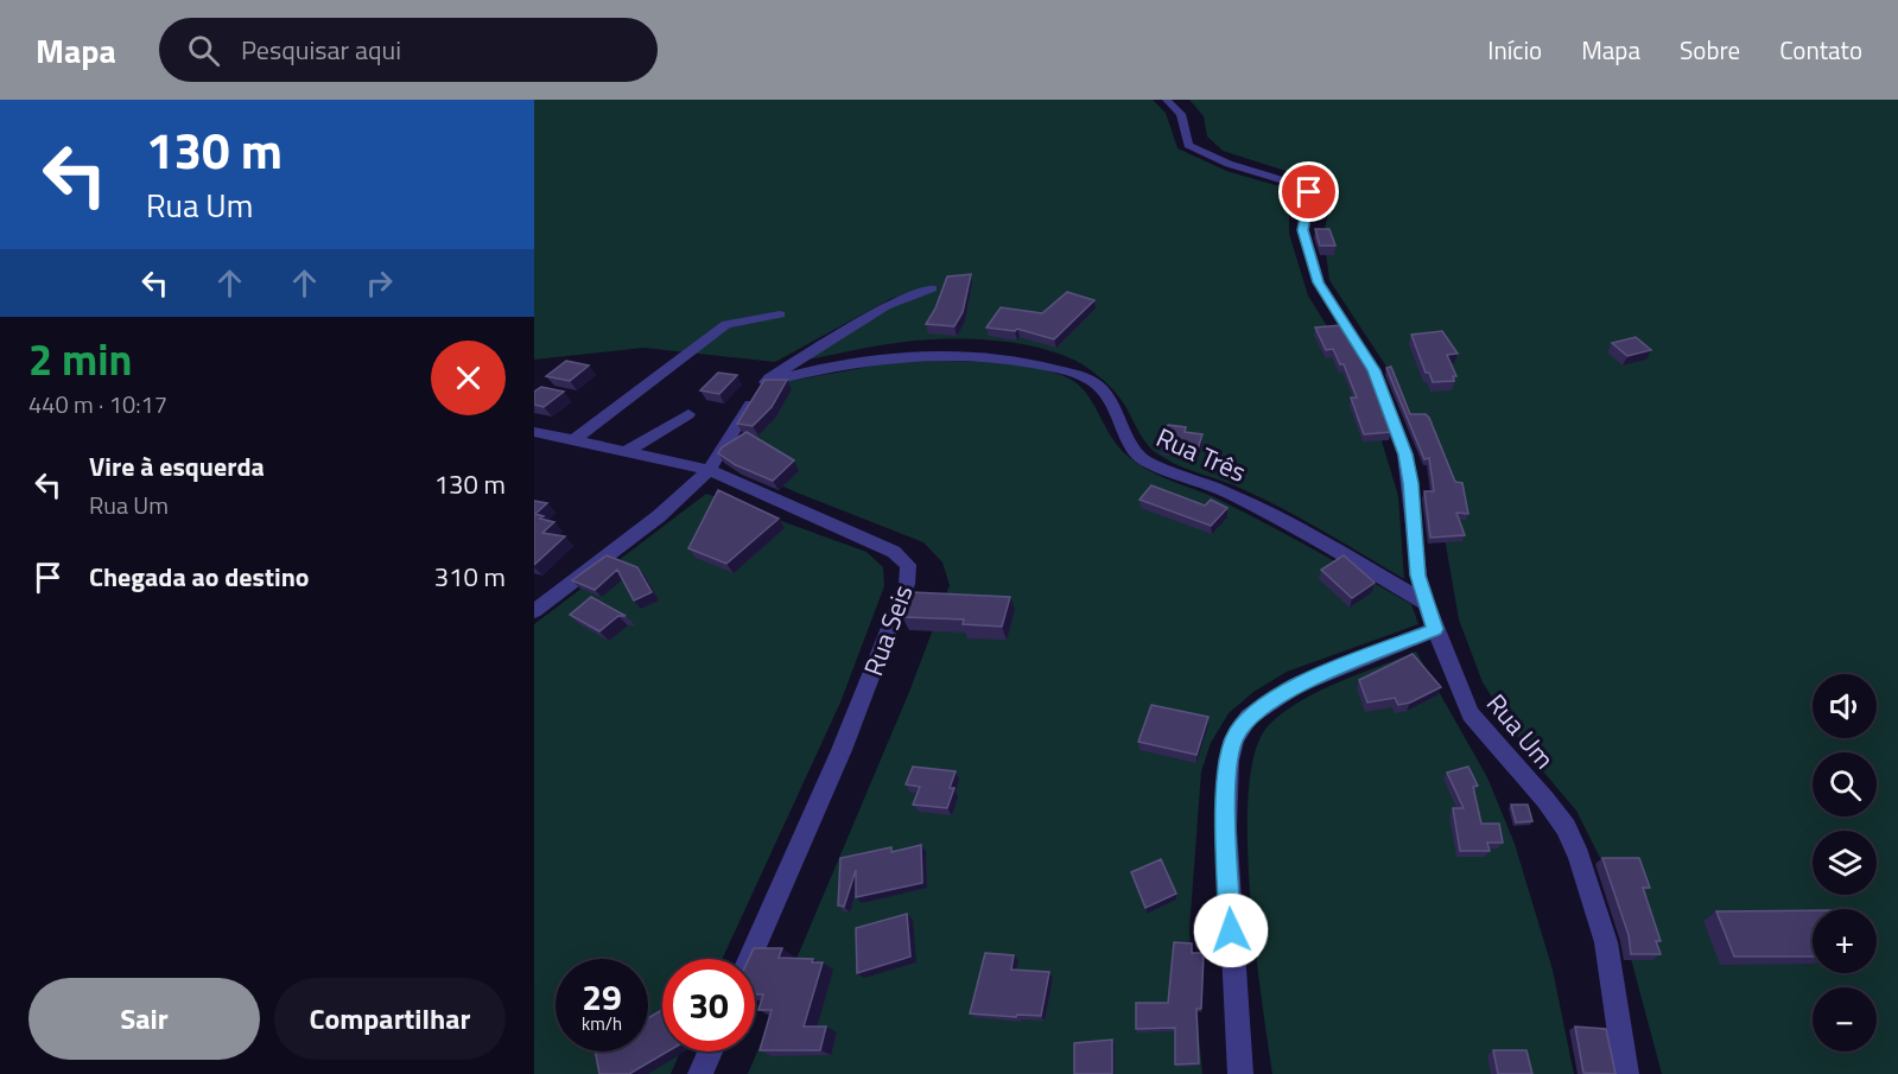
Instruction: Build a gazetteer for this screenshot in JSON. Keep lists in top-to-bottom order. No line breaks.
{"streets":{"street":["Rua Três","Rua Seis","Rua Um"]},"crossings":[["Rua Três","Rua Um"]],"page":{"header":"Mapa","search":"Pesquisar aqui","nav":["Início","Mapa","Sobre","Contato"],"turn":["130 m","Rua Um"],"heading":["2 min","440 m · 10:17"],"list":[{"name":"Vire à esquerda","note":"Rua Um","value":"130 m"},{"name":"Chegada ao destino","value":"310 m"}],"map_buttons":["+","−"],"speed":"29 km/h","limit":"30","buttons":["Sair","Compartilhar"]}}
